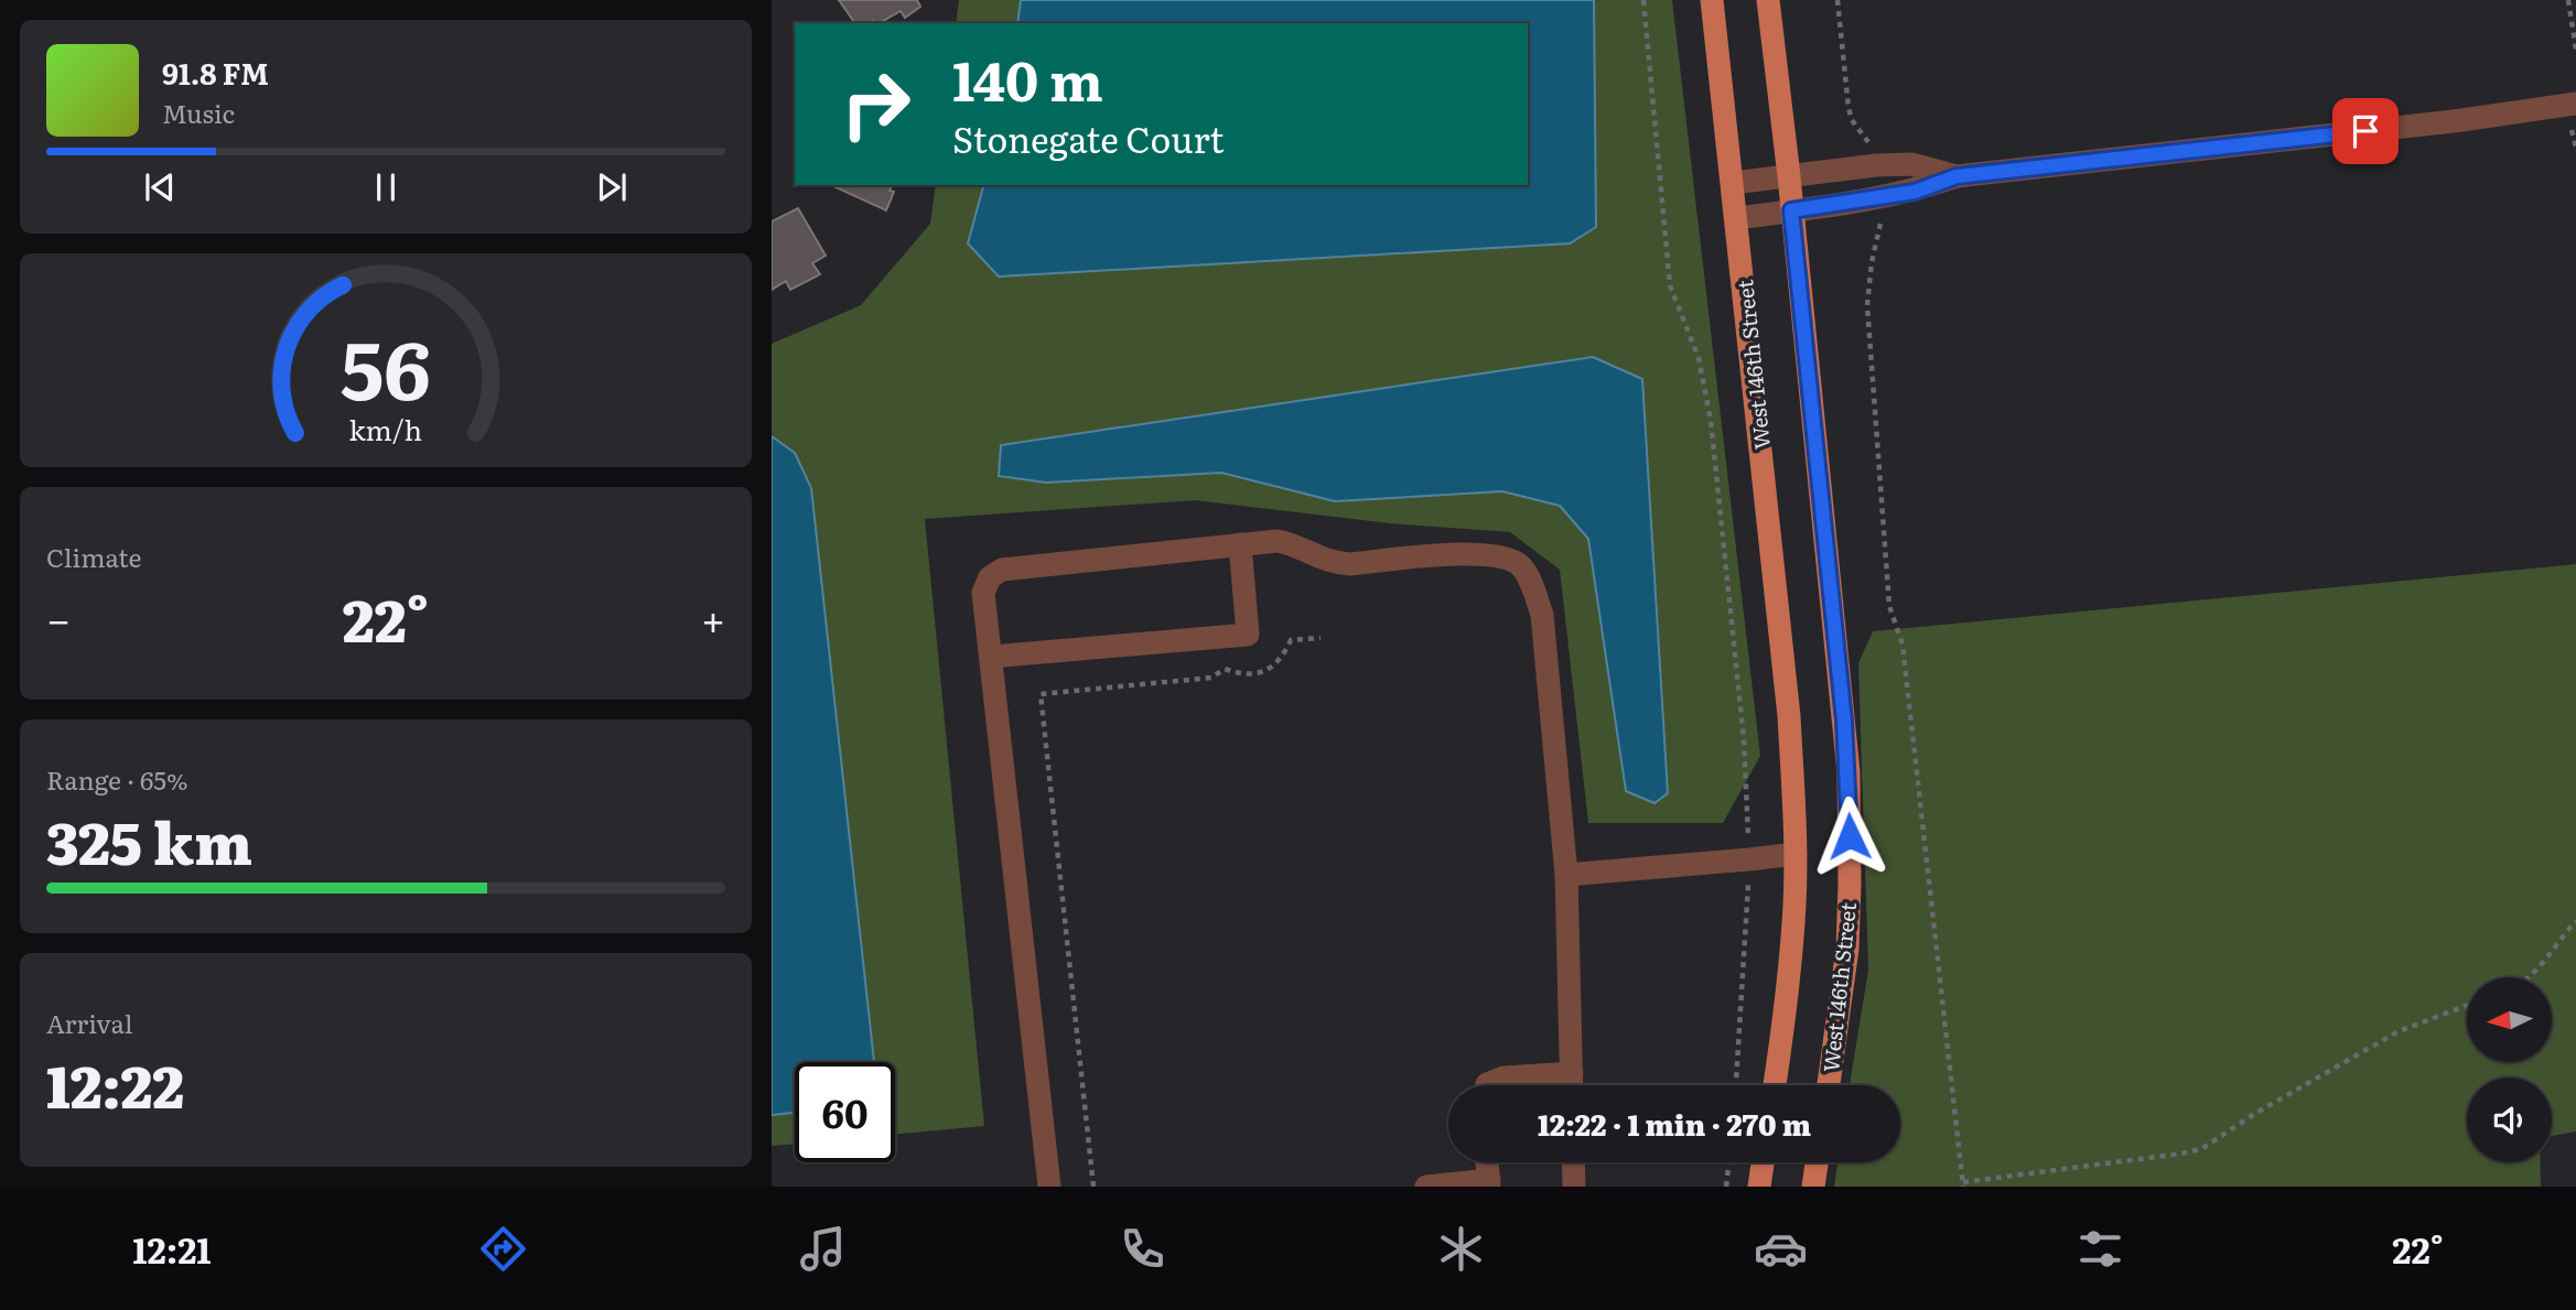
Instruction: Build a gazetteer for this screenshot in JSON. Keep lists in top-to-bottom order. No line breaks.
{"streets":{"main road":["West 146th Street"]},"north":"left","page":{"turn":["140 m","Stonegate Court"],"song":["91.8 FM","Music"],"tile":["Climate",["Range · 65%","325 km"],["Arrival","12:22"]],"heat":["−","22°","+"],"limit":"60","trip":"12:22 · 1 min · 270 m","tabs":["12:21","22°"],"gauge":["56","km/h"]}}
